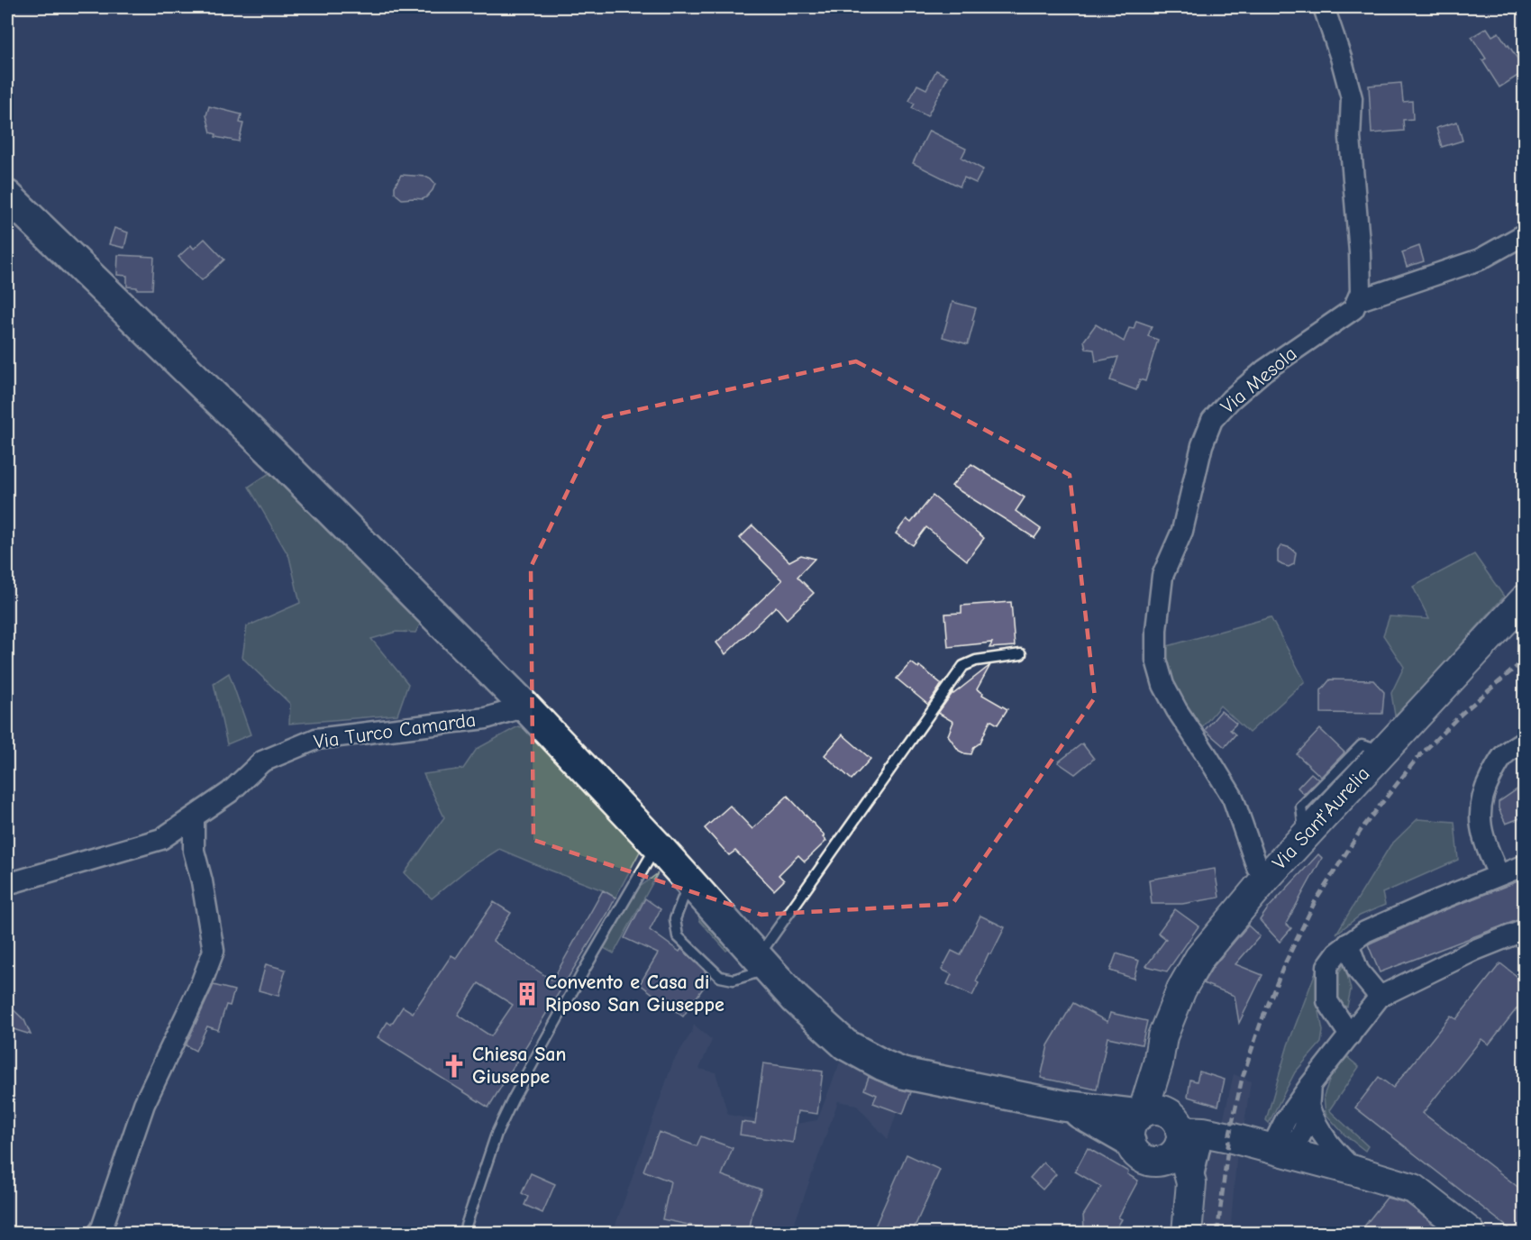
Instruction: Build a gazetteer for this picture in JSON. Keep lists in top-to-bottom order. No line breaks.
{"streets":{"main road":["Via Sant'Aurelia"],"street":["Via Mesola","Via Turco Camarda"]},"crossings":[["Via Mesola","Via Sant'Aurelia"]],"places":{"building":["Convento e Casa di Riposo San Giuseppe"],"church":["Chiesa San Giuseppe"]}}
